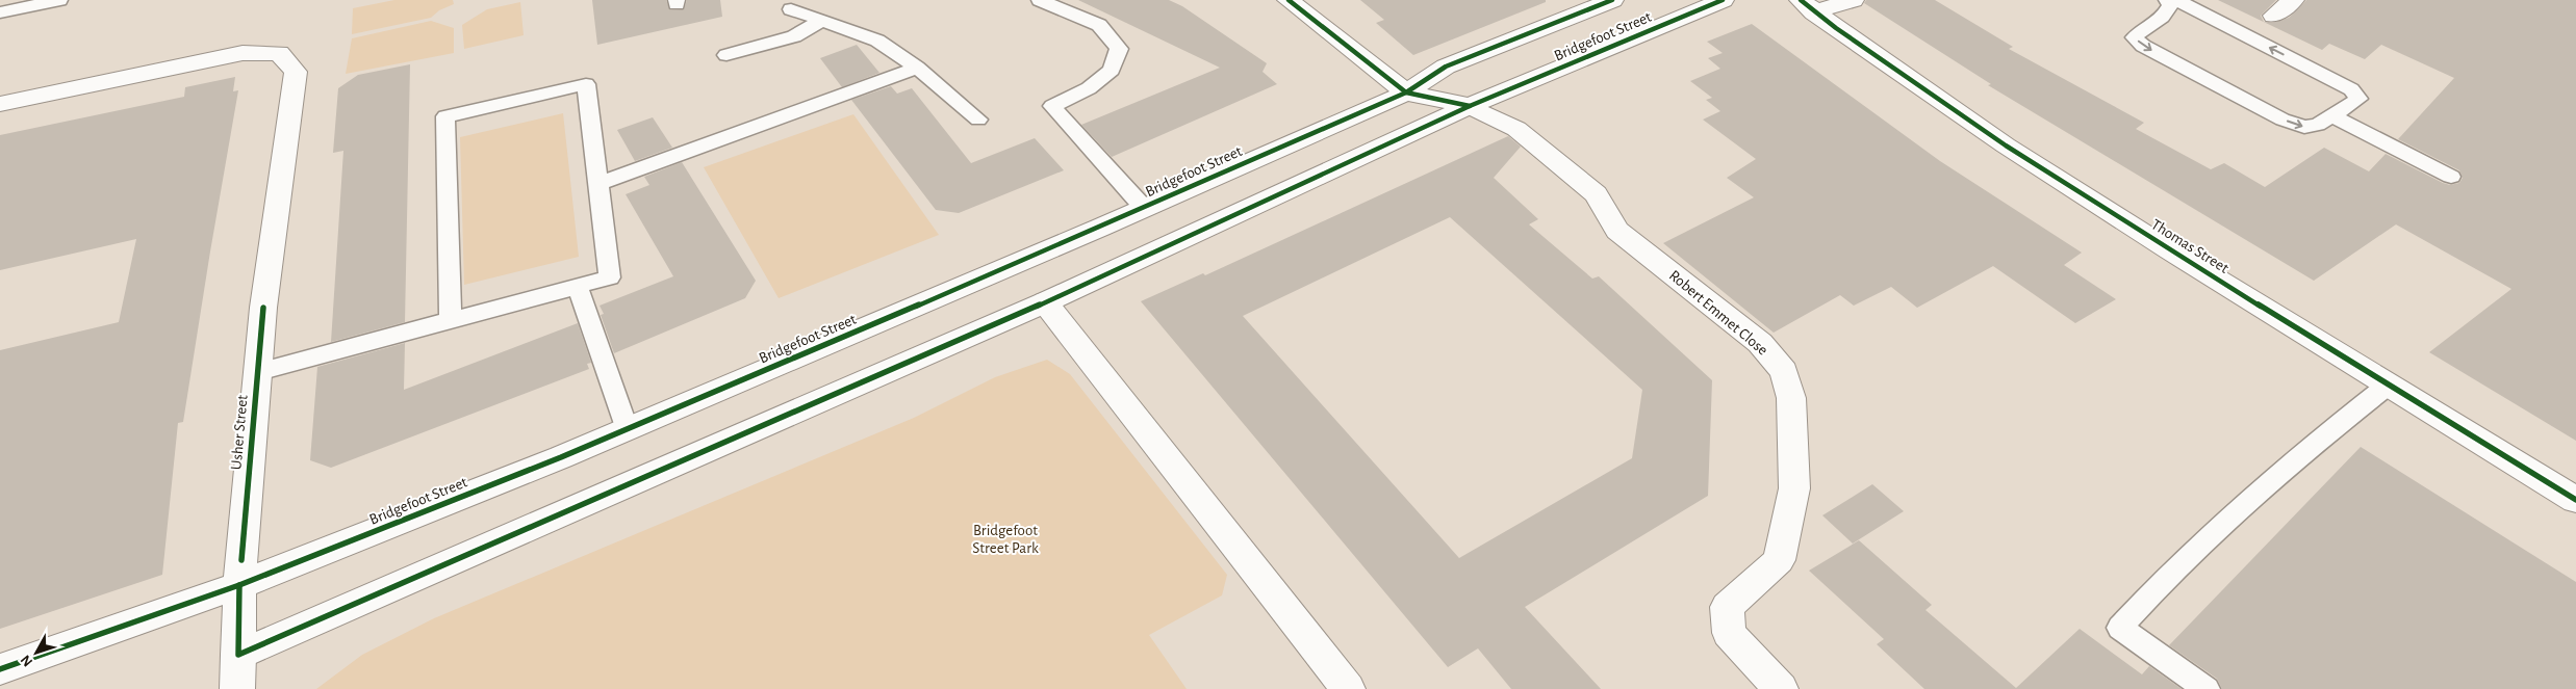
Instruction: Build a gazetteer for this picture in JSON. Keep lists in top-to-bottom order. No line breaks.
{"streets":{"main road":["Bridgefoot Street","Thomas Street","Robert Emmet Close","Usher Street"]},"crossings":[["Bridgefoot Street","Robert Emmet Close"],["Bridgefoot Street","Usher Street"]],"parks":["Bridgefoot Street Park"],"north":"bottom left"}
